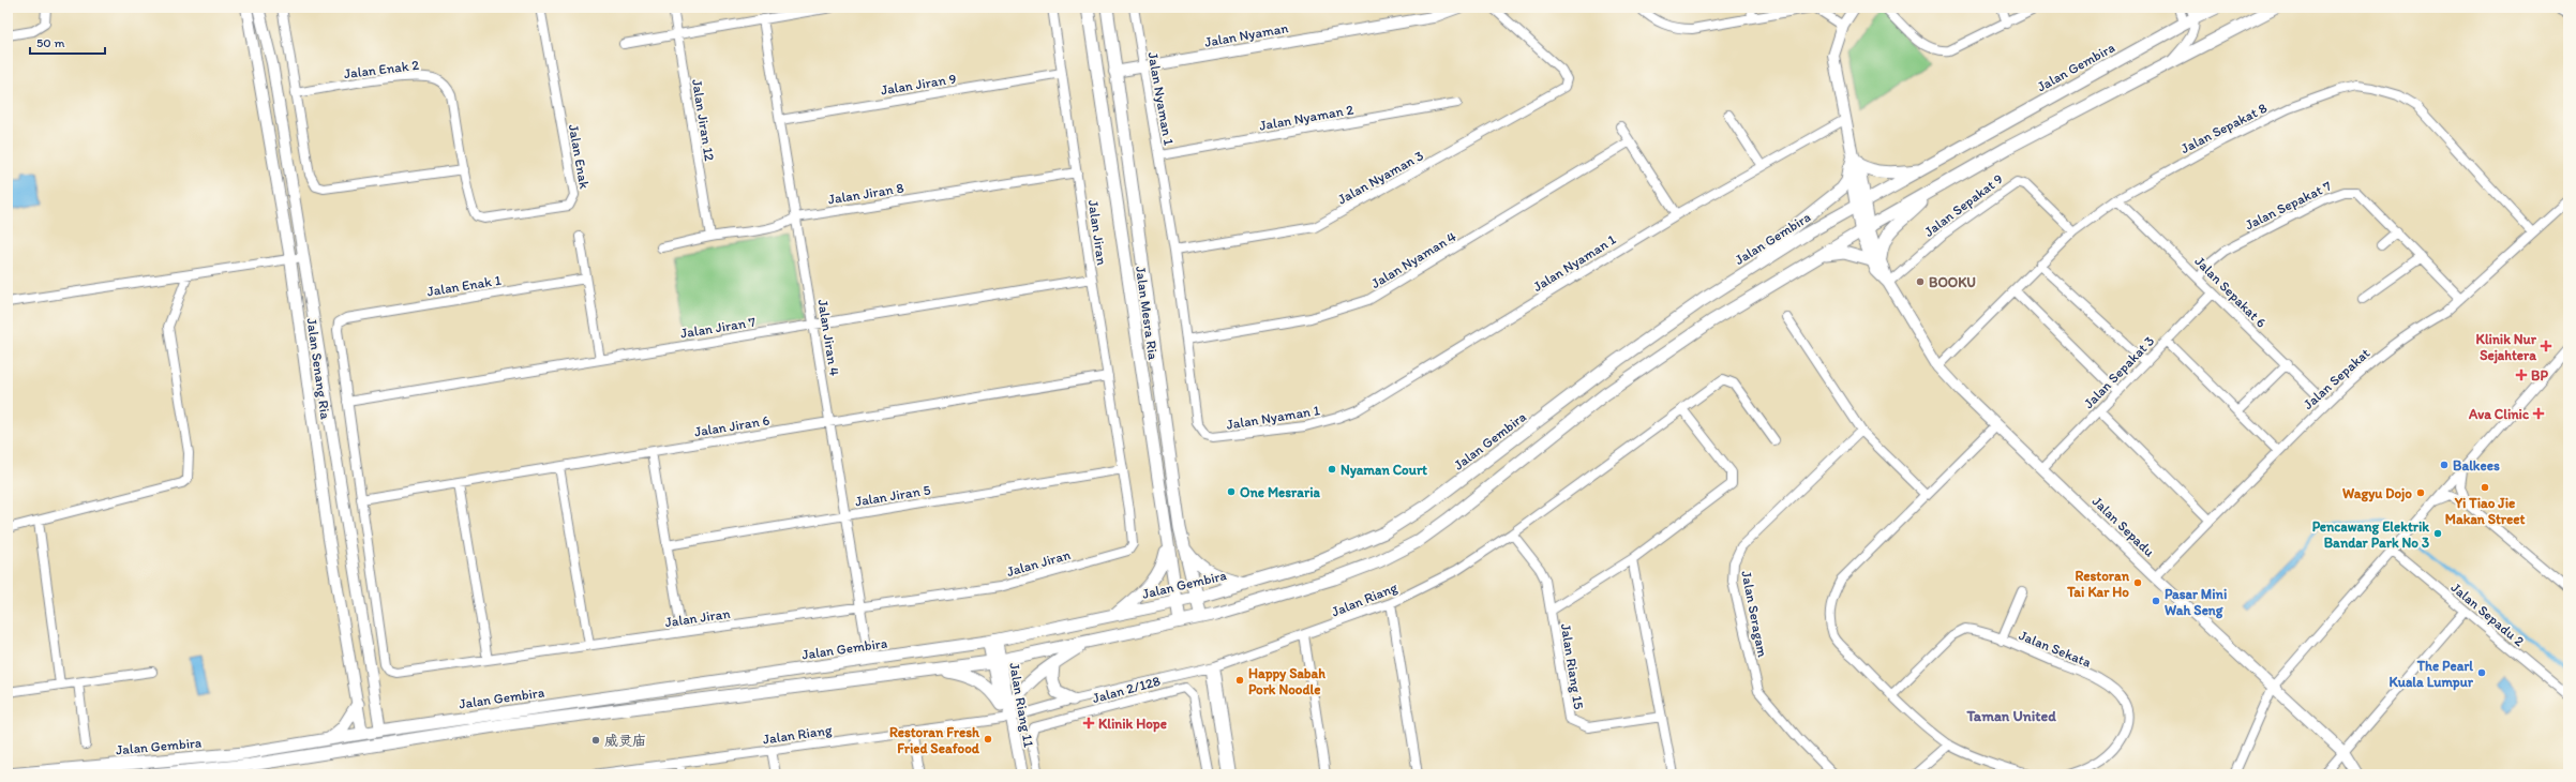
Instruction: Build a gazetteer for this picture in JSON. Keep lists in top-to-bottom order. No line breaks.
{"streets":{"main road":["Jalan Gembira","Jalan Mesra Ria"],"street":["Jalan Nyaman","Jalan Enak 2","Jalan Jiran 9","Jalan Nyaman 1","Jalan Nyaman 2","Jalan Jiran 12","Jalan Sepakat 8","Jalan Enak","Jalan Nyaman 3","Jalan Jiran 8","Jalan Sepakat 9","Jalan Sepakat 7","Jalan Jiran","Jalan Nyaman 4","Jalan Enak 1","Jalan Sepakat 6","Jalan Jiran 7","Jalan Jiran 4","Jalan Senang Ria","Jalan Sepakat 3","Jalan Sepakat","Jalan Jiran 6","Jalan Jiran 5","Jalan Sepadu","Jalan Riang","Jalan Seragam","Jalan Sepadu 2","Jalan Sekata","Jalan Riang 15","Jalan 2/128","Jalan Riang 11"]},"crossings":[["Jalan Nyaman","Jalan Nyaman 1"],["Jalan Nyaman","Jalan Mesra Ria"],["Jalan Gembira","Jalan Mesra Ria"],["Jalan Gembira","Jalan Jiran 4"],["Jalan Gembira","Jalan Senang Ria"],["Jalan Gembira","Jalan Sepadu"],["Jalan Gembira","Jalan Riang 11"],["Jalan Enak 2","Jalan Enak"],["Jalan Jiran 9","Jalan Jiran"],["Jalan Jiran 9","Jalan Jiran 4"],["Jalan Nyaman 1","Jalan Nyaman 2"],["Jalan Nyaman 1","Jalan Nyaman 3"],["Jalan Nyaman 1","Jalan Nyaman 4"],["Jalan Nyaman 1","Jalan Sepadu"],["Jalan Jiran 12","Jalan Jiran 8"],["Jalan Sepakat 8","Jalan Sepakat 9"],["Jalan Sepakat 8","Jalan Sepakat 6"],["Jalan Sepakat 8","Jalan Sepakat"],["Jalan Sepakat 8","Jalan Sepadu"],["Jalan Jiran 8","Jalan Jiran"],["Jalan Jiran 8","Jalan Jiran 4"],["Jalan Sepakat 9","Jalan Sepadu"],["Jalan Sepakat 7","Jalan Sepakat 6"],["Jalan Sepakat 7","Jalan Sepakat"],["Jalan Jiran","Jalan Jiran 7"],["Jalan Jiran","Jalan Jiran 4"],["Jalan Jiran","Jalan Jiran 6"],["Jalan Jiran","Jalan Jiran 5"],["Jalan Enak 1","Jalan Jiran 7"],["Jalan Sepakat 6","Jalan Sepakat 3"],["Jalan Sepakat 6","Jalan Sepakat"],["Jalan Jiran 7","Jalan Jiran 4"],["Jalan Jiran 4","Jalan Jiran 6"],["Jalan Jiran 4","Jalan Jiran 5"],["Jalan Sepakat 3","Jalan Sepadu"],["Jalan Sepakat","Jalan Sepadu"],["Jalan Riang","Jalan Riang 15"],["Jalan Riang","Jalan Riang 11"]],"districts":["Taman United"],"places":{"other":["BOOKU","Balkees","Nyaman Court","Yi Tiao Jie Makan Street","One Mesraria","Wagyu Dojo","Pencawang Elektrik Bandar Park No 3","Restoran Tai Kar Ho","Pasar Mini Wah Seng","The Pearl Kuala Lumpur","Happy Sabah Pork Noodle","Restoran Fresh Fried Seafood","威灵庙"],"health":["Klinik Nur Sejahtera","BP","Ava Clinic","Klinik Hope"]},"scale_bar":"50 m"}
